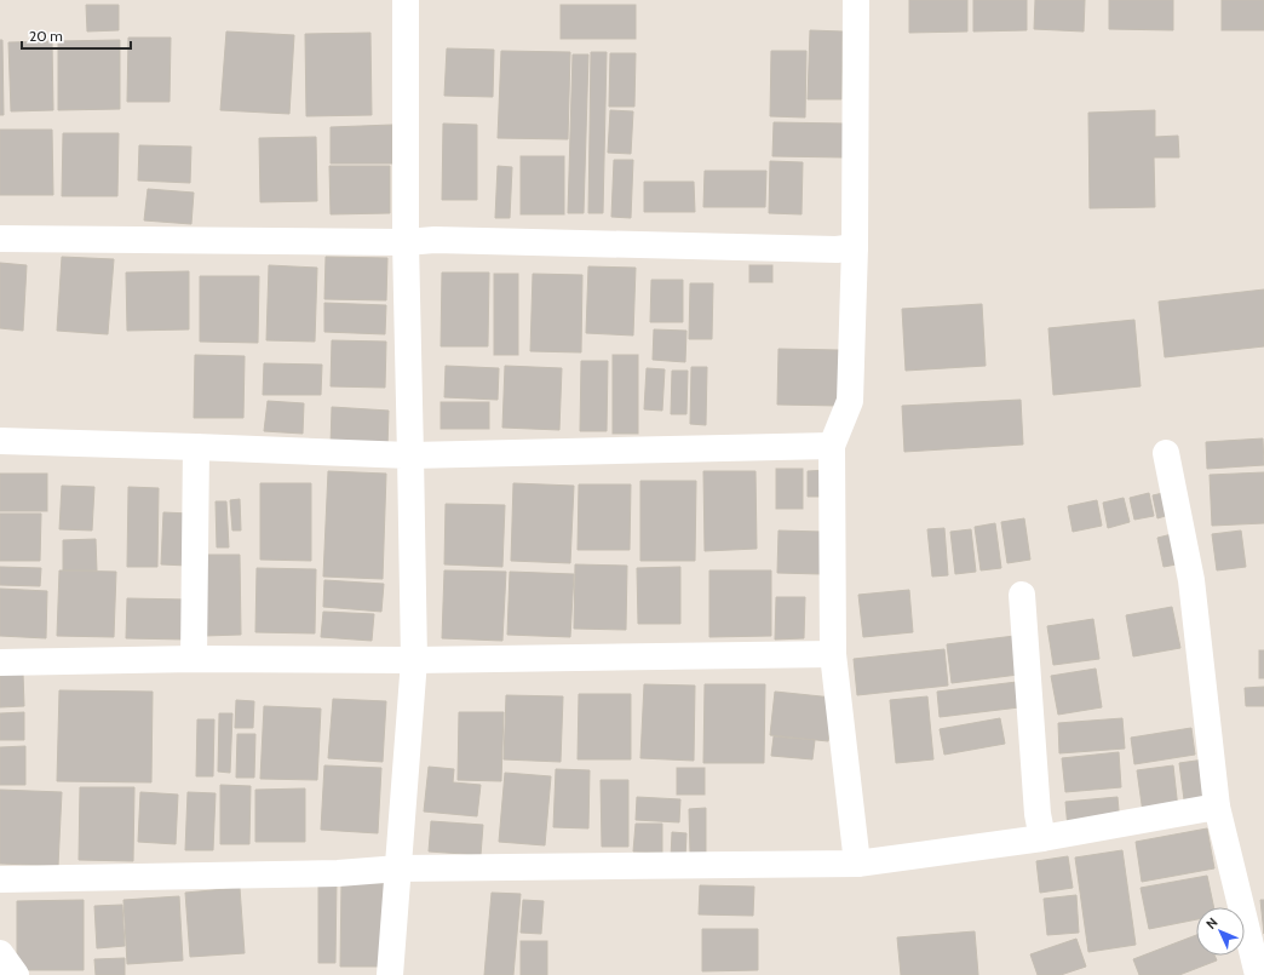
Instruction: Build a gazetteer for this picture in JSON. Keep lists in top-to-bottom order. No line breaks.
{"scale_bar":"20 m","north":"top left"}
